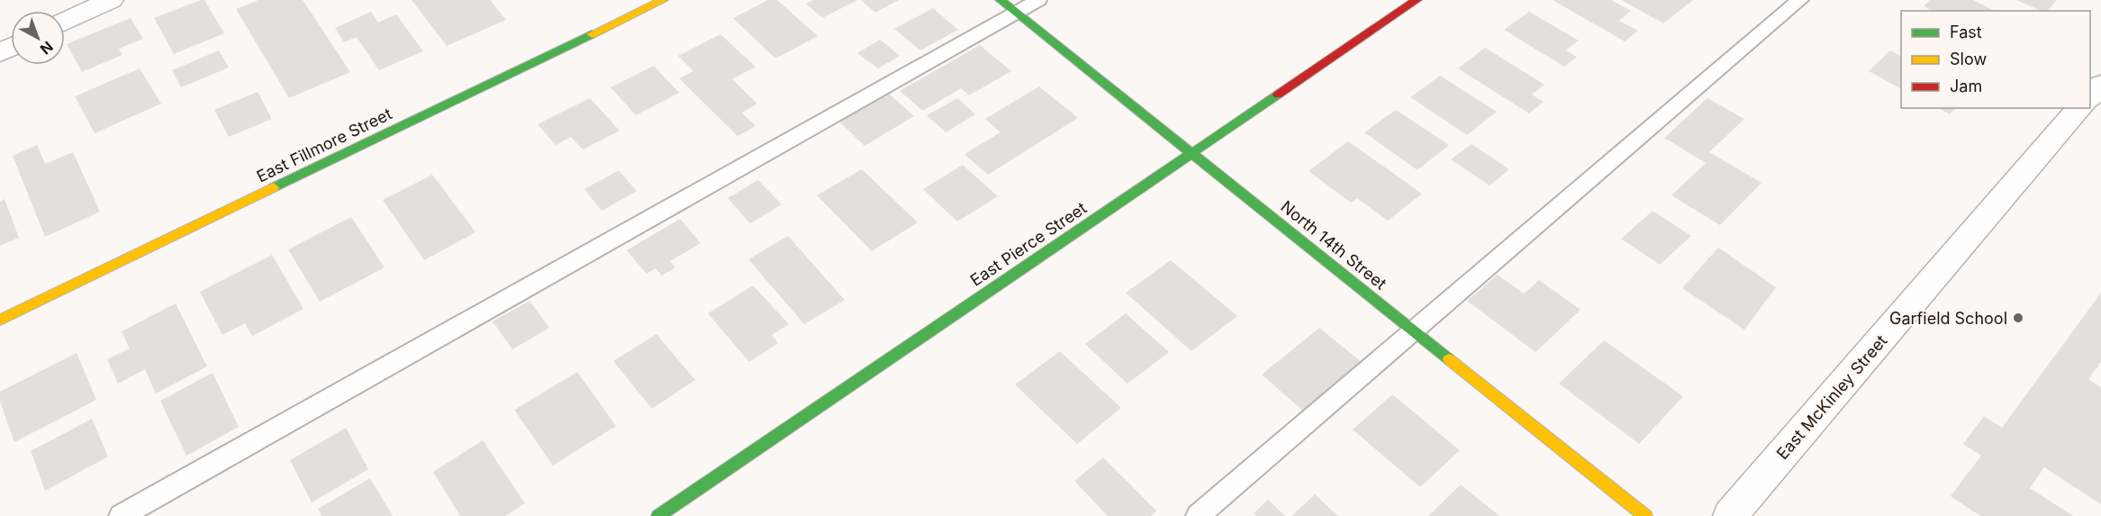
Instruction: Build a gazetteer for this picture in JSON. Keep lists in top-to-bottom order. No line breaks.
{"streets":{"street":["East Fillmore Street","East Pierce Street","North 14th Street","East McKinley Street"]},"crossings":[["East Pierce Street","North 14th Street"]],"places":["Garfield School"],"legend":["Fast","Slow","Jam"],"north":"bottom right"}
